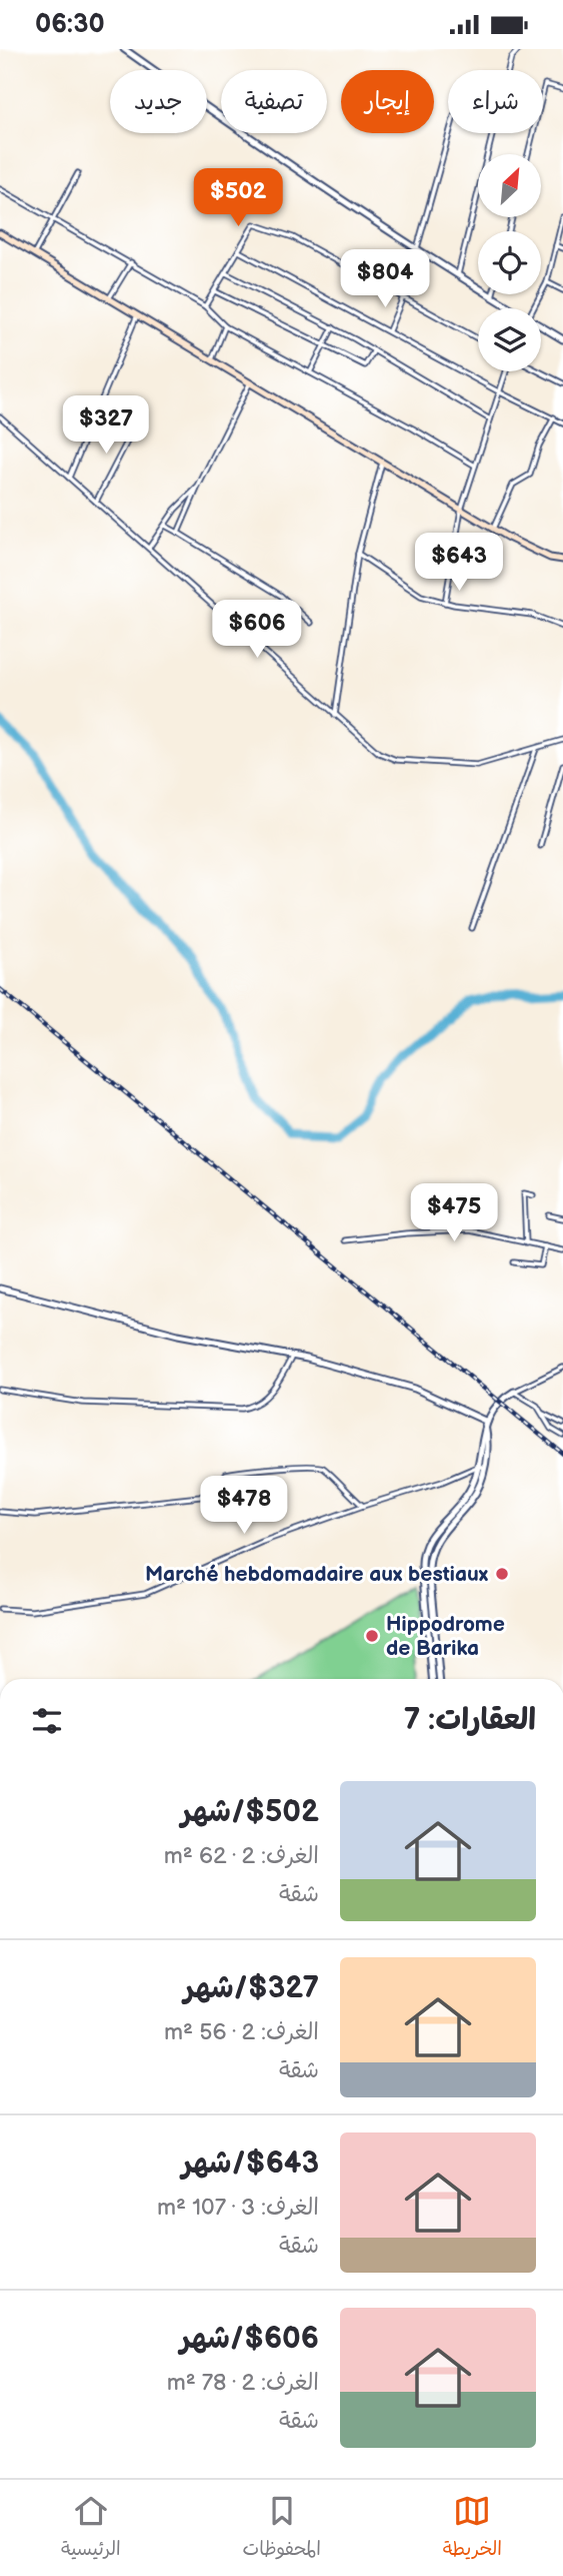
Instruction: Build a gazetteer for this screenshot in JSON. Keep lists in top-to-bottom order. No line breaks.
{"places":["Marché hebdomadaire aux bestiaux","Hippodrome de Barika"],"north":"top right","page":{"status":"06:30","chip":["شراء","إيجار","تصفية","جديد"],"price":["$502","$804","$327","$643","$606","$475","$478"],"heading":"العقارات: 7","list":[{"name":"$502/شهر","note":"الغرف: 2 · 62 m² · شقة"},{"name":"$327/شهر","note":"الغرف: 2 · 56 m² · شقة"},{"name":"$643/شهر","note":"الغرف: 3 · 107 m² · شقة"},{"name":"$606/شهر","note":"الغرف: 2 · 78 m² · شقة"}],"tabs":["الخريطة","المحفوظات","الرئيسية"]}}
